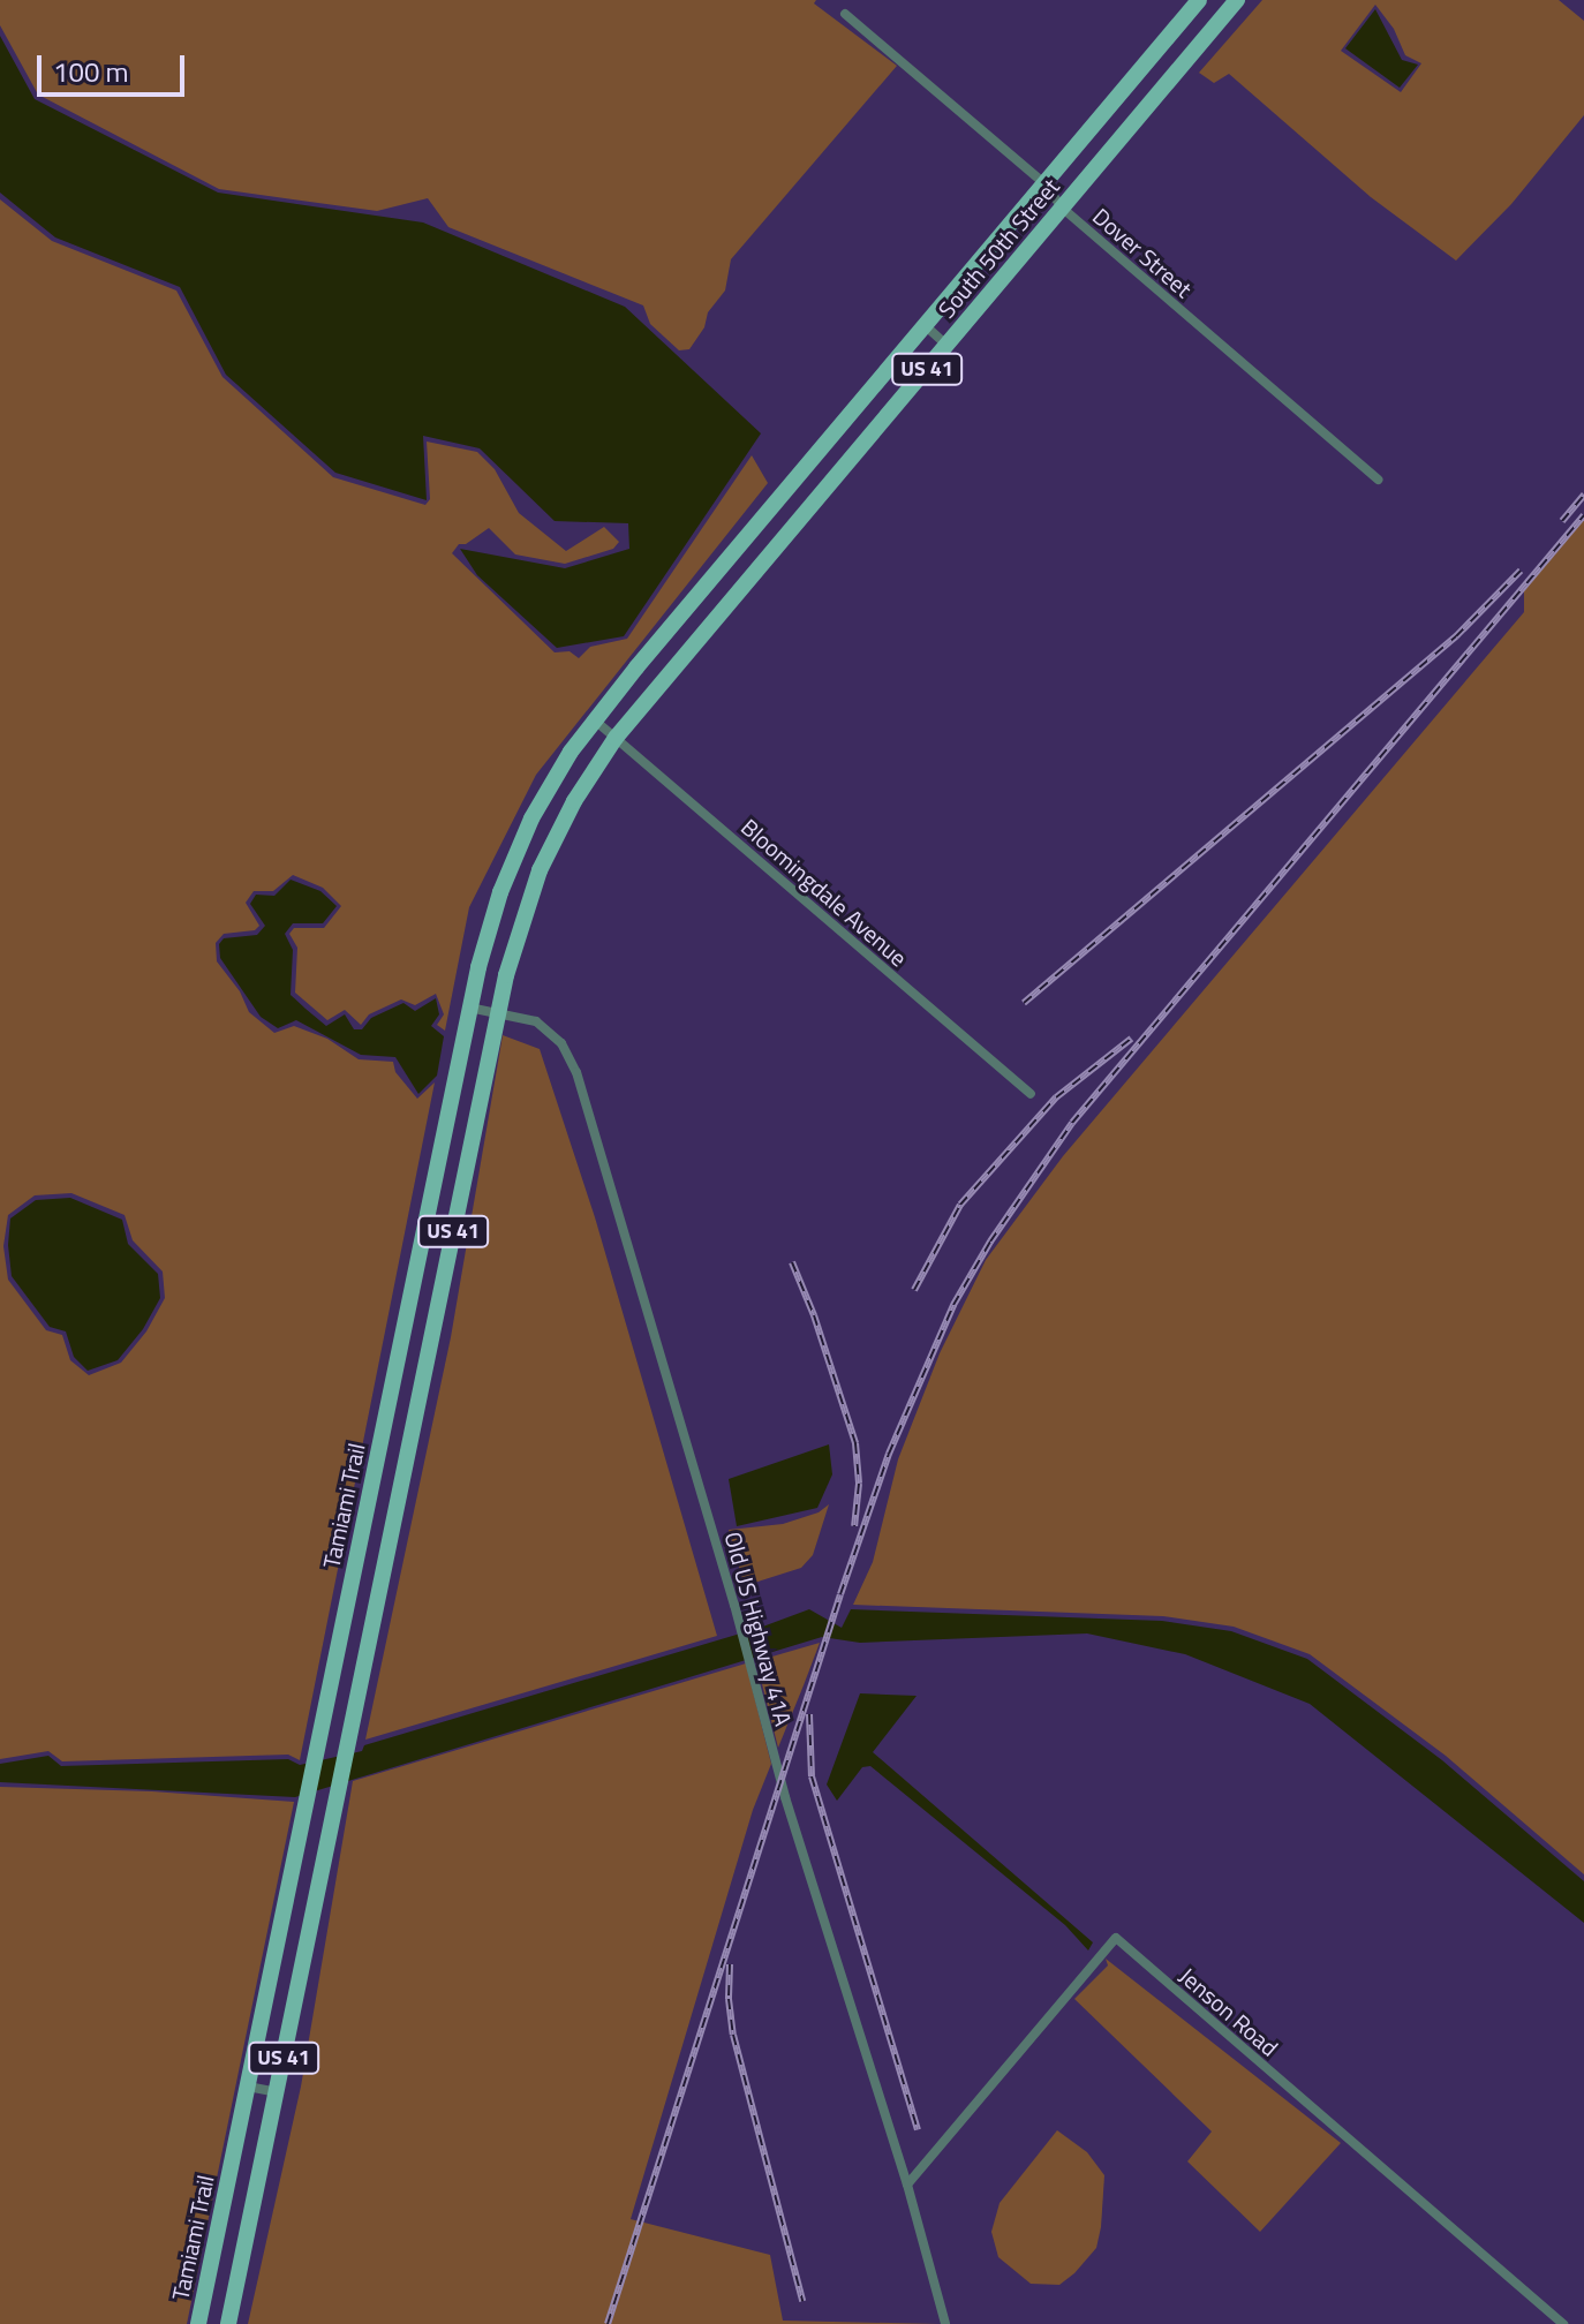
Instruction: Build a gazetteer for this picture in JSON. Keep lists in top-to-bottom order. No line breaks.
{"streets":{"main road":["South 50th Street","US 41","Tamiami Trail"],"street":["Dover Street","Bloomingdale Avenue","Old US Highway 41A","Jenson Road"]},"crossings":[["South 50th Street","Dover Street"],["South 50th Street","US 41"],["South 50th Street","Bloomingdale Avenue"],["South 50th Street","Tamiami Trail"],["US 41","Bloomingdale Avenue"],["US 41","Old US Highway 41A"],["Bloomingdale Avenue","Tamiami Trail"],["Tamiami Trail","Old US Highway 41A"],["Old US Highway 41A","Jenson Road"]],"scale_bar":"100 m"}
